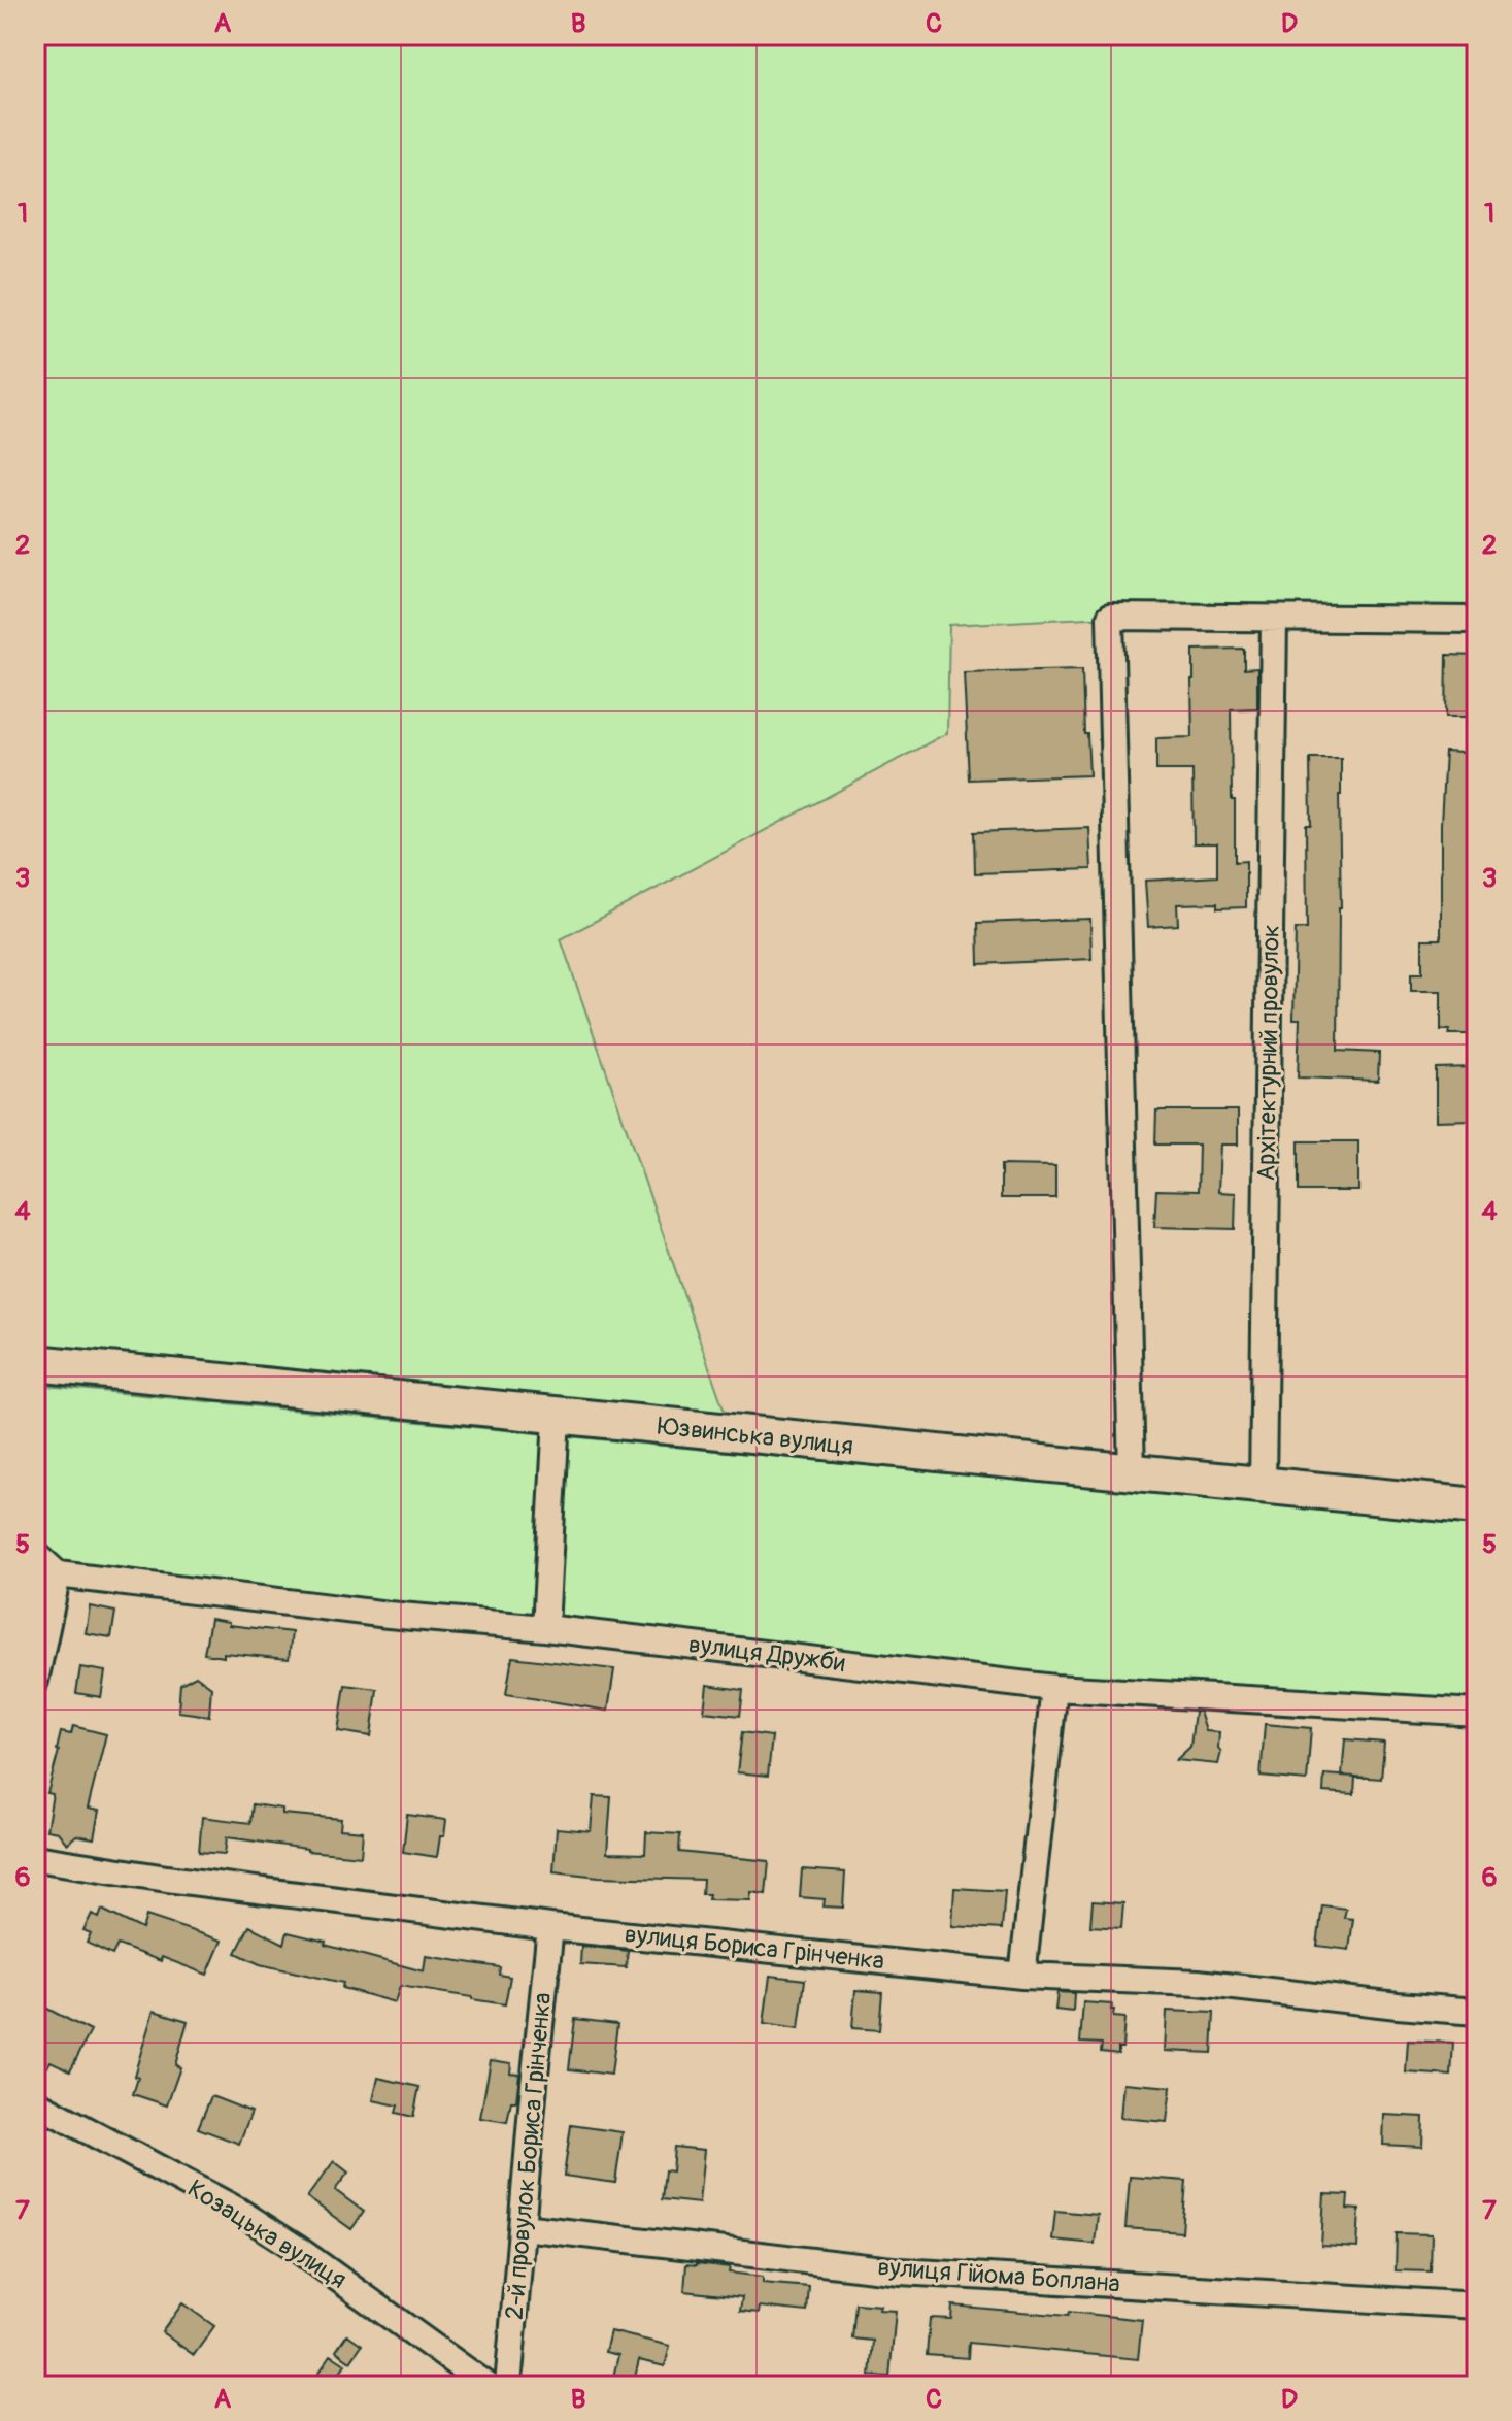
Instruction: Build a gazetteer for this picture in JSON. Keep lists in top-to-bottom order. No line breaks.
{"streets":{"main road":["Юзвинська вулиця"],"street":["Архітектурний провулок","вулиця Дружби","вулиця Бориса Грінченка","2-й провулок Бориса Грінченка","Козацька вулиця","вулиця Гійома Боплана"]},"crossings":[["Архітектурний провулок","Юзвинська вулиця"],["вулиця Бориса Грінченка","2-й провулок Бориса Грінченка"],["2-й провулок Бориса Грінченка","вулиця Гійома Боплана"]],"grid":{"columns":["A","B","C","D"],"rows":["1","2","3","4","5","6","7"]}}
